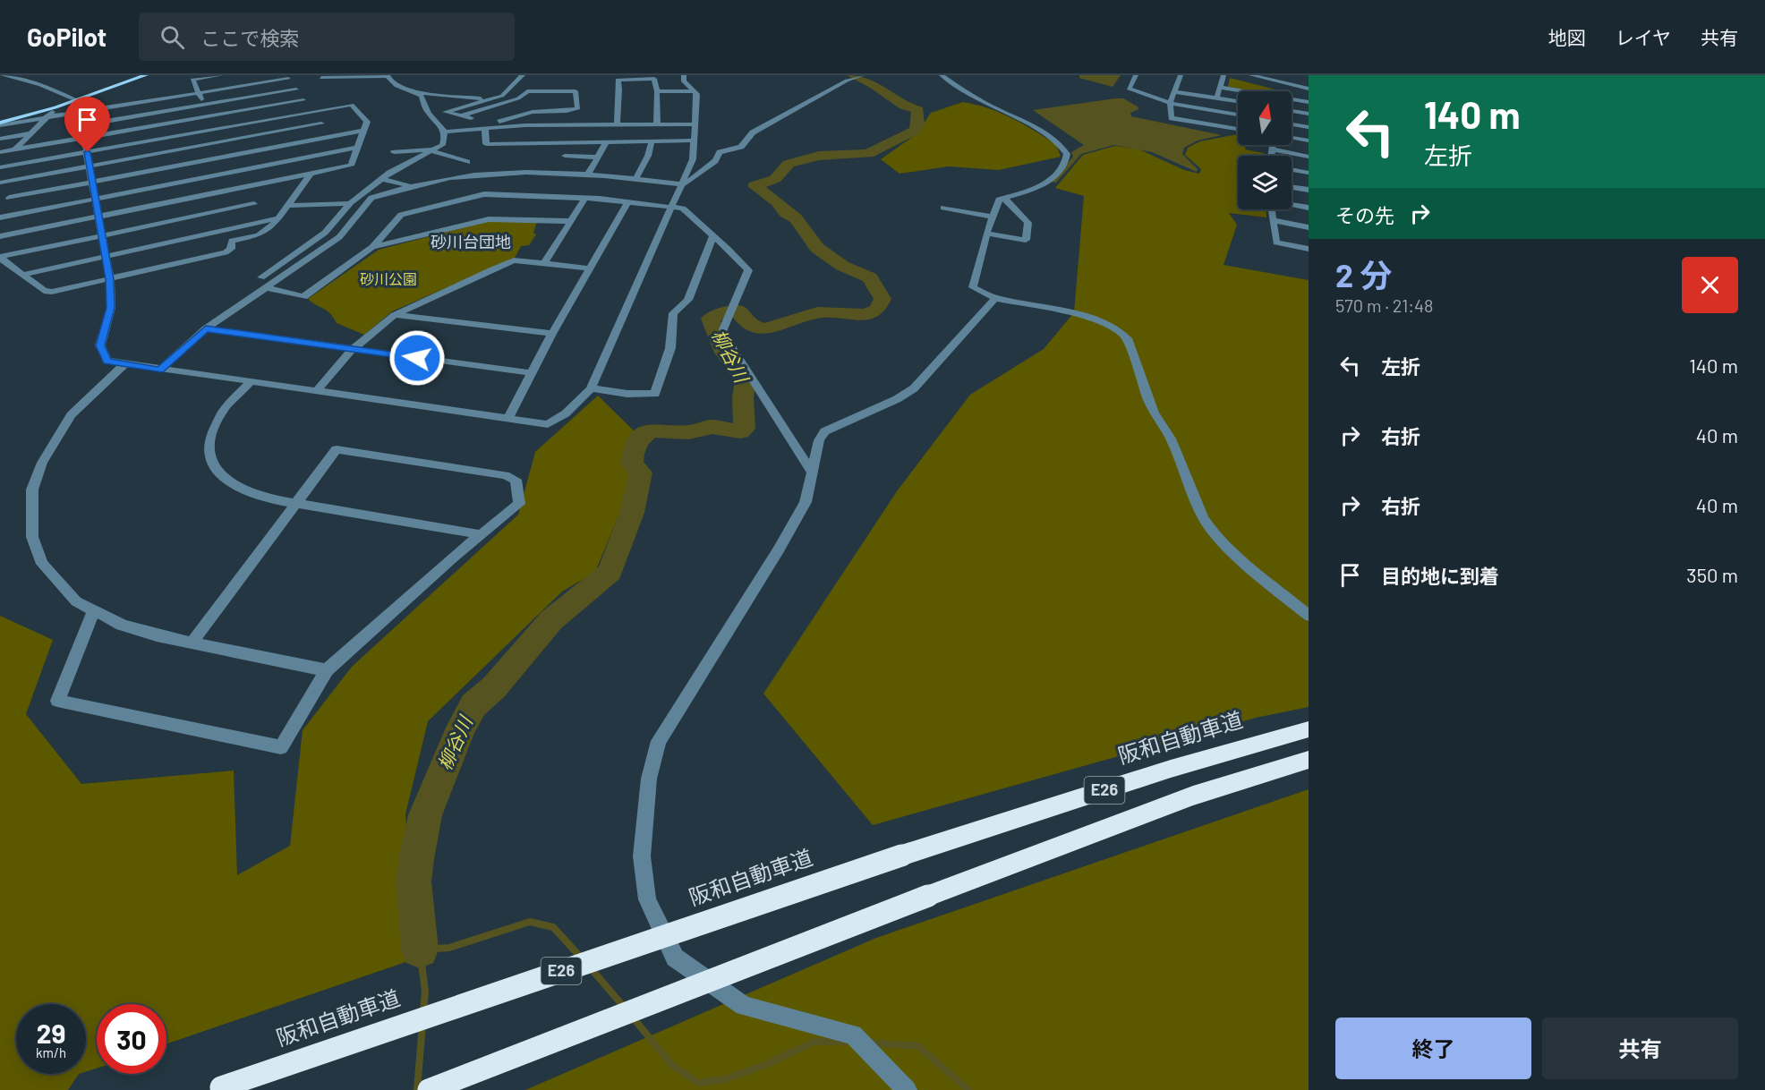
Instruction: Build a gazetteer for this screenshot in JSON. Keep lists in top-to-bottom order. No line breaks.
{"streets":{"highway":["阪和自動車道","E26"]},"districts":["砂川台団地"],"water":["柳谷川"],"parks":["砂川公園"],"north":"top","page":{"header":"GoPilot","search":"ここで検索","nav":["地図","レイヤ","共有"],"turn":["140 m","左折"],"then":"その先","heading":["2 分","570 m · 21:48"],"list":[{"name":"左折","value":"140 m"},{"name":"右折","value":"40 m"},{"name":"右折","value":"40 m"},{"name":"目的地に到着","value":"350 m"}],"speed":"29 km/h","limit":"30","buttons":["終了","共有"]}}
